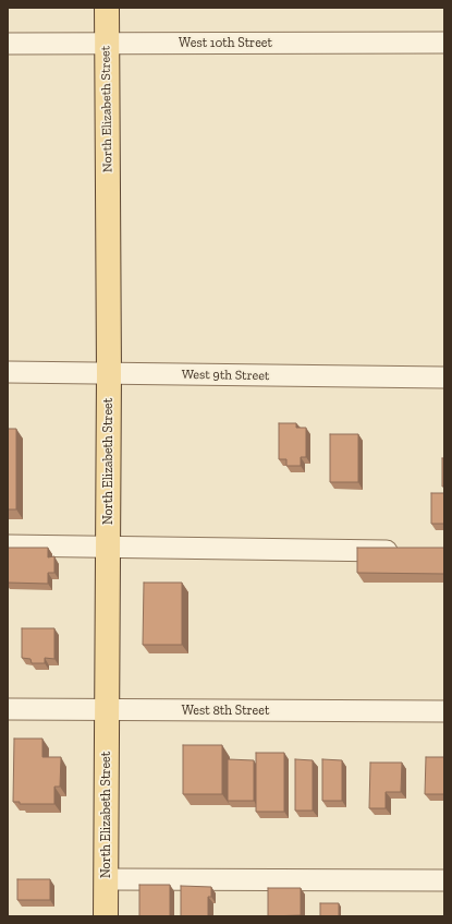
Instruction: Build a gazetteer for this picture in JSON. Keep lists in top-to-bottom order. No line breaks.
{"streets":{"main road":["North Elizabeth Street"],"street":["West 10th Street","West 9th Street","West 8th Street"]},"crossings":[["West 10th Street","North Elizabeth Street"],["North Elizabeth Street","West 9th Street"],["North Elizabeth Street","West 8th Street"]]}
